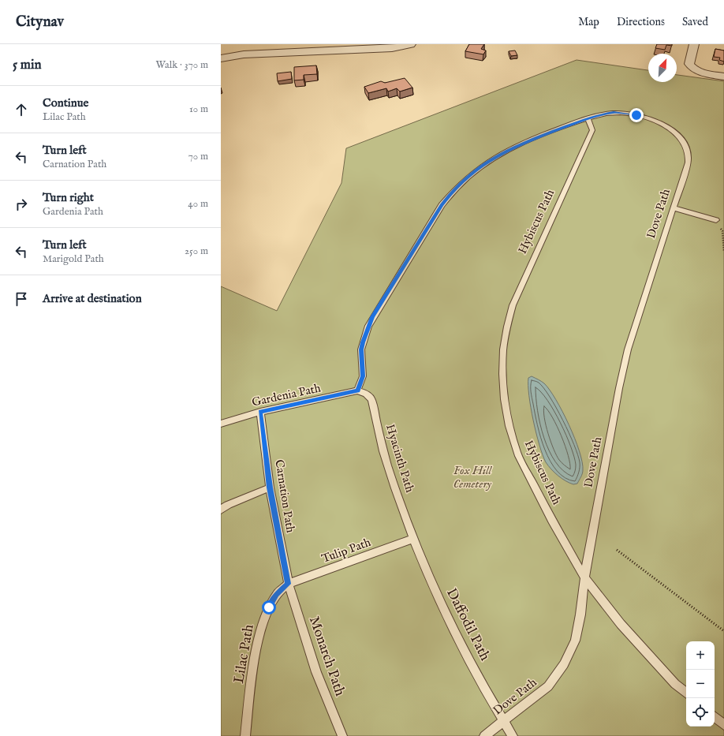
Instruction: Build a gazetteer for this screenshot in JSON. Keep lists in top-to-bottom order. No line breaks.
{"streets":{"lane":["Dove Path","Hybiscus Path","Gardenia Path","Hyacinth Path","Carnation Path","Tulip Path","Daffodil Path","Lilac Path","Monarch Path"]},"crossings":[["Dove Path","Hybiscus Path"],["Dove Path","Daffodil Path"],["Gardenia Path","Hyacinth Path"],["Gardenia Path","Carnation Path"],["Hyacinth Path","Tulip Path"],["Hyacinth Path","Daffodil Path"],["Carnation Path","Tulip Path"],["Carnation Path","Lilac Path"],["Carnation Path","Monarch Path"],["Tulip Path","Daffodil Path"],["Tulip Path","Lilac Path"],["Tulip Path","Monarch Path"],["Lilac Path","Monarch Path"]],"parks":["Fox Hill Cemetery"],"north":"top right","page":{"header":"Citynav","nav":["Map","Directions","Saved"],"heading":["5 min","Walk · 370 m"],"list":[["Continue","Lilac Path","10 m"],["Turn left","Carnation Path","70 m"],["Turn right","Gardenia Path","40 m"],["Turn left","Marigold Path","250 m"],"Arrive at destination"],"map_buttons":["+","−"]}}
